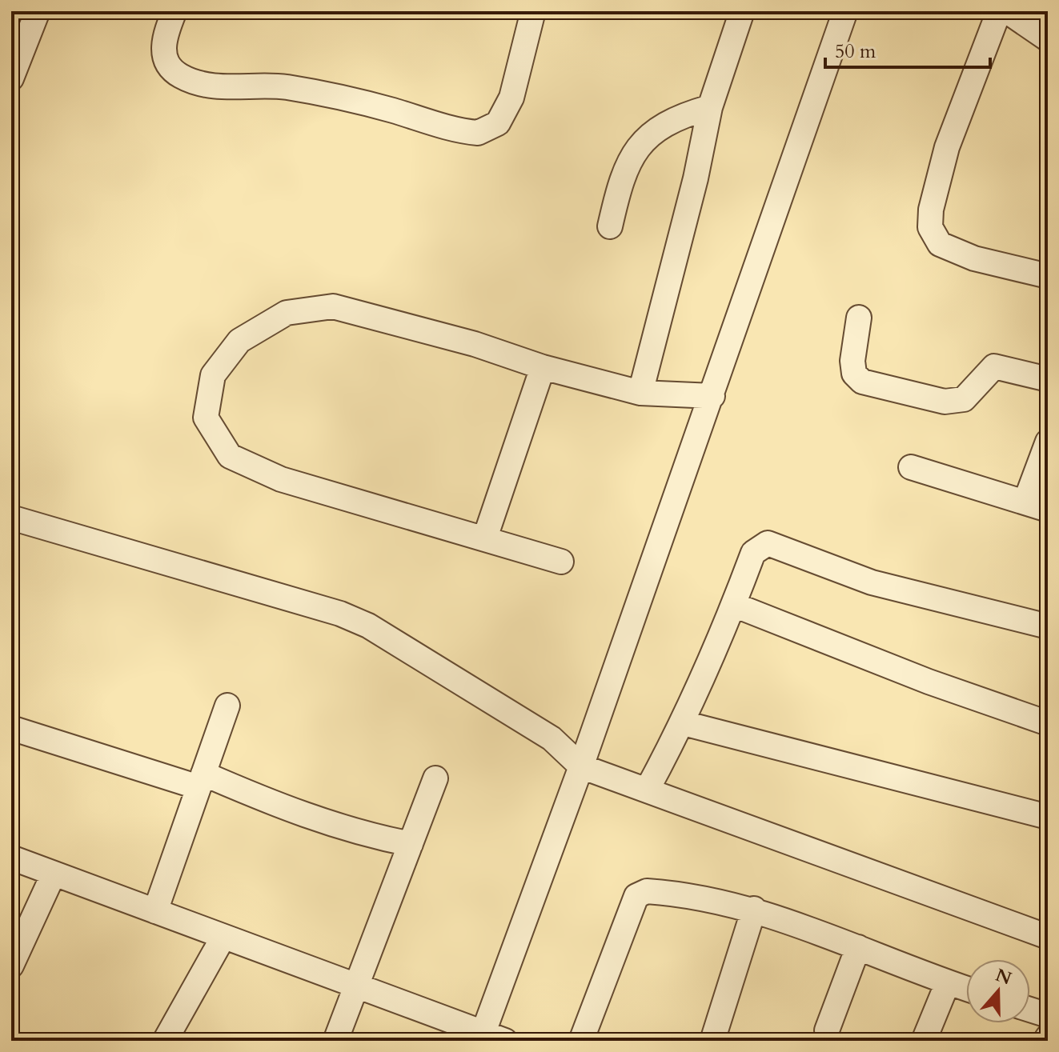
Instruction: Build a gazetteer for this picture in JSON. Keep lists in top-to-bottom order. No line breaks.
{"scale_bar":"50 m","north":"top"}
